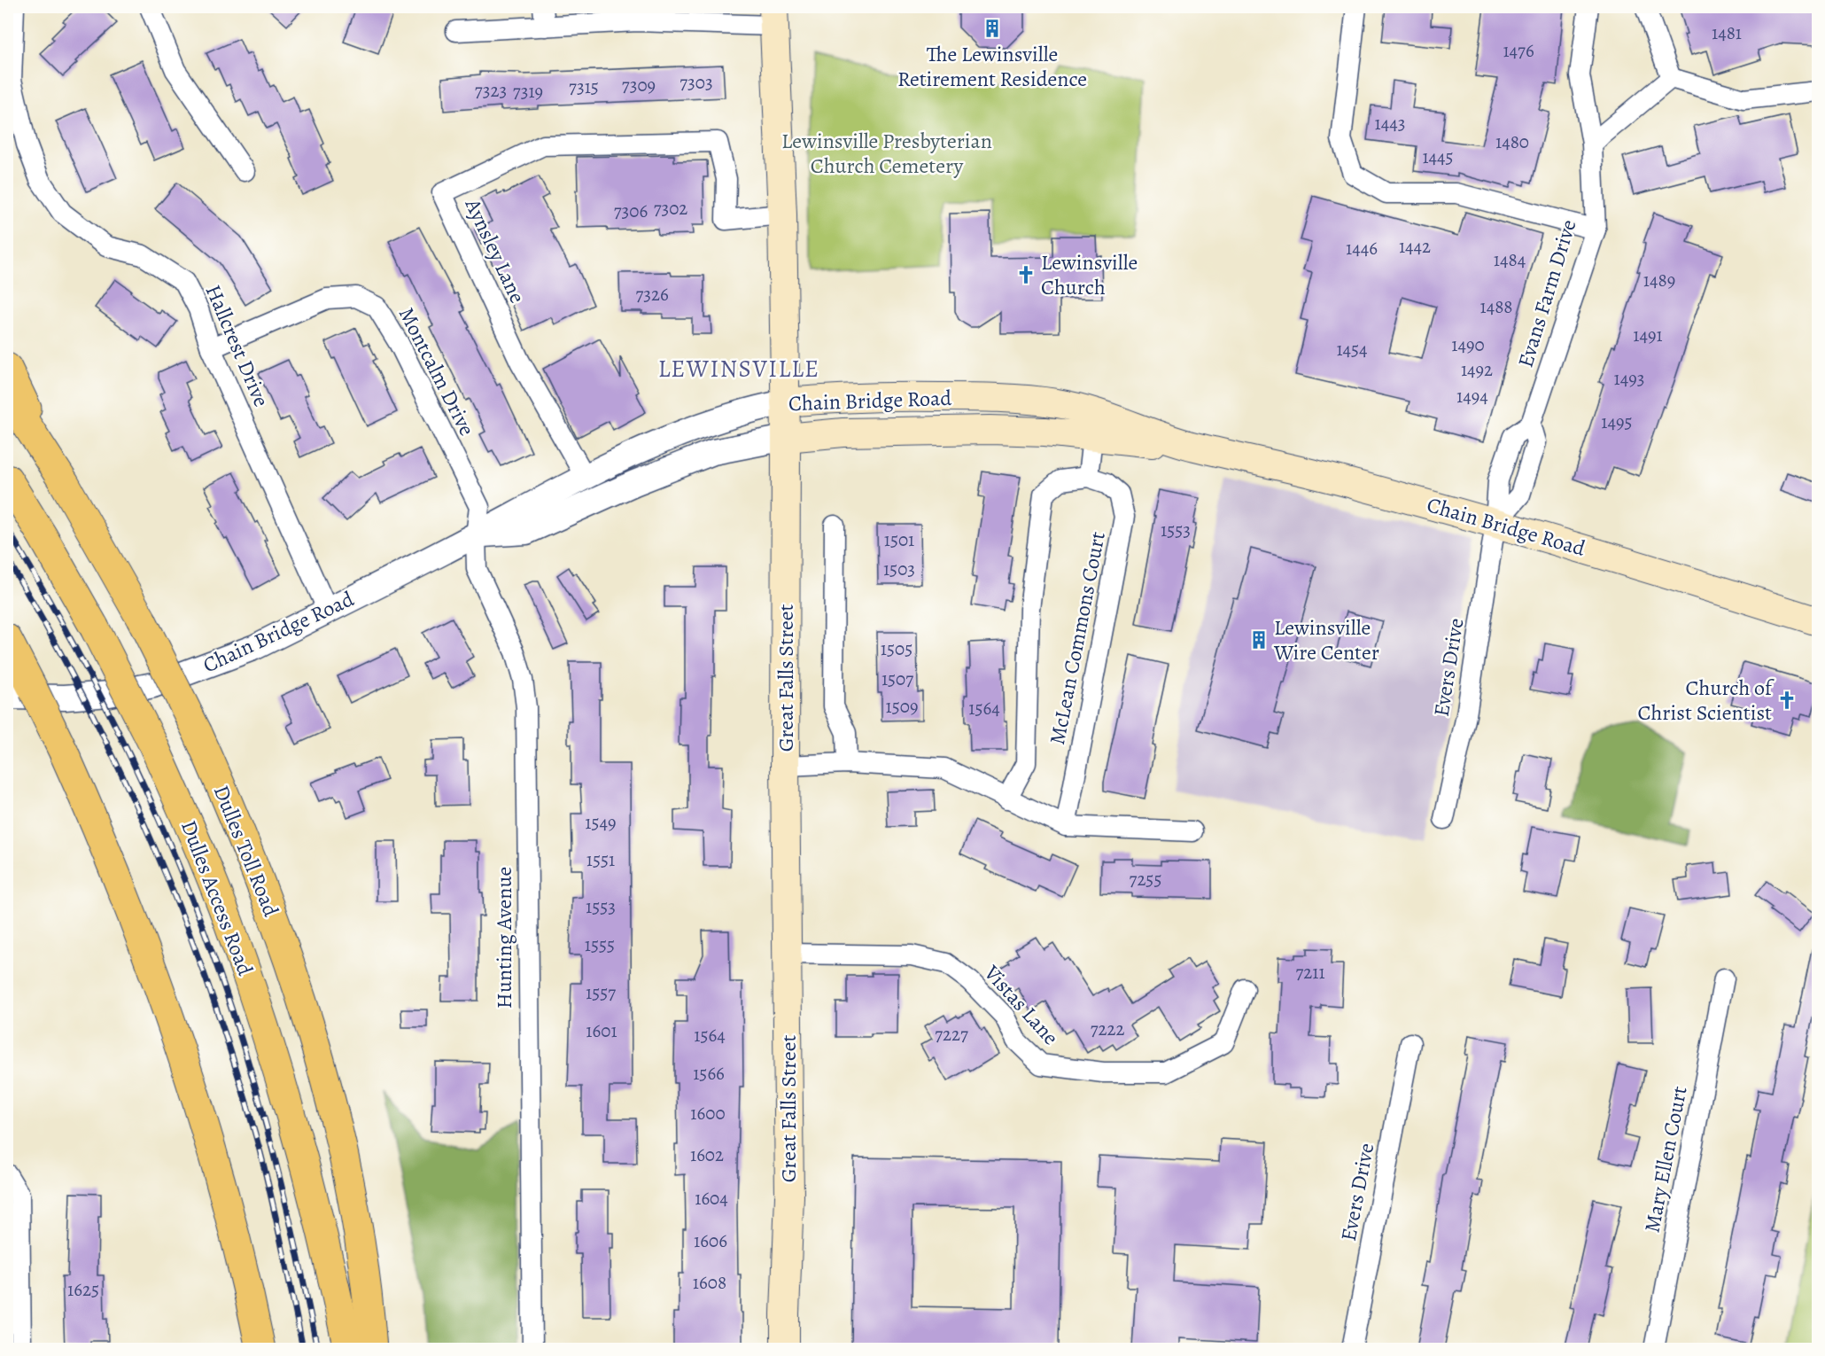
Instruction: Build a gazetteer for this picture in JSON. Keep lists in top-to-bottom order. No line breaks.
{"streets":{"highway":["Dulles Toll Road","Dulles Access Road"],"main road":["Chain Bridge Road","Great Falls Street"],"street":["Aynsley Lane","Evans Farm Drive","Hallcrest Drive","Montcalm Drive","McLean Commons Court","Evers Drive","Hunting Avenue","Vistas Lane","Mary Ellen Court"]},"crossings":[["Aynsley Lane","Chain Bridge Road"],["Aynsley Lane","Great Falls Street"],["Evans Farm Drive","Chain Bridge Road"],["Evans Farm Drive","Evers Drive"],["Hallcrest Drive","Montcalm Drive"],["Hallcrest Drive","Chain Bridge Road"],["Montcalm Drive","Chain Bridge Road"],["Montcalm Drive","Hunting Avenue"],["Chain Bridge Road","Evers Drive"],["Chain Bridge Road","Great Falls Street"],["Chain Bridge Road","Hunting Avenue"],["Great Falls Street","Vistas Lane"]],"districts":["LEWINSVILLE"],"parks":["Lewinsville Presbyterian Church Cemetery"],"places":{"building":["The Lewinsville Retirement Residence","Lewinsville Wire Center"],"church":["Lewinsville Church","Church of Christ Scientist"]},"house_numbers":["1481","1476","7303","7309","7315","7323","7319","1443","1480","1445","7302","7306","1442","1446","1484","1489","7326","1488","1491","1490","1454","1492","1493","1494","1495","1553","1501","1503","1505","1507","1509","1564","1549","1551","7255","1553","1555","7211","1557","7222","1601","7227","1564","1566","1600","1602","1604","1606","1608","1625"]}
